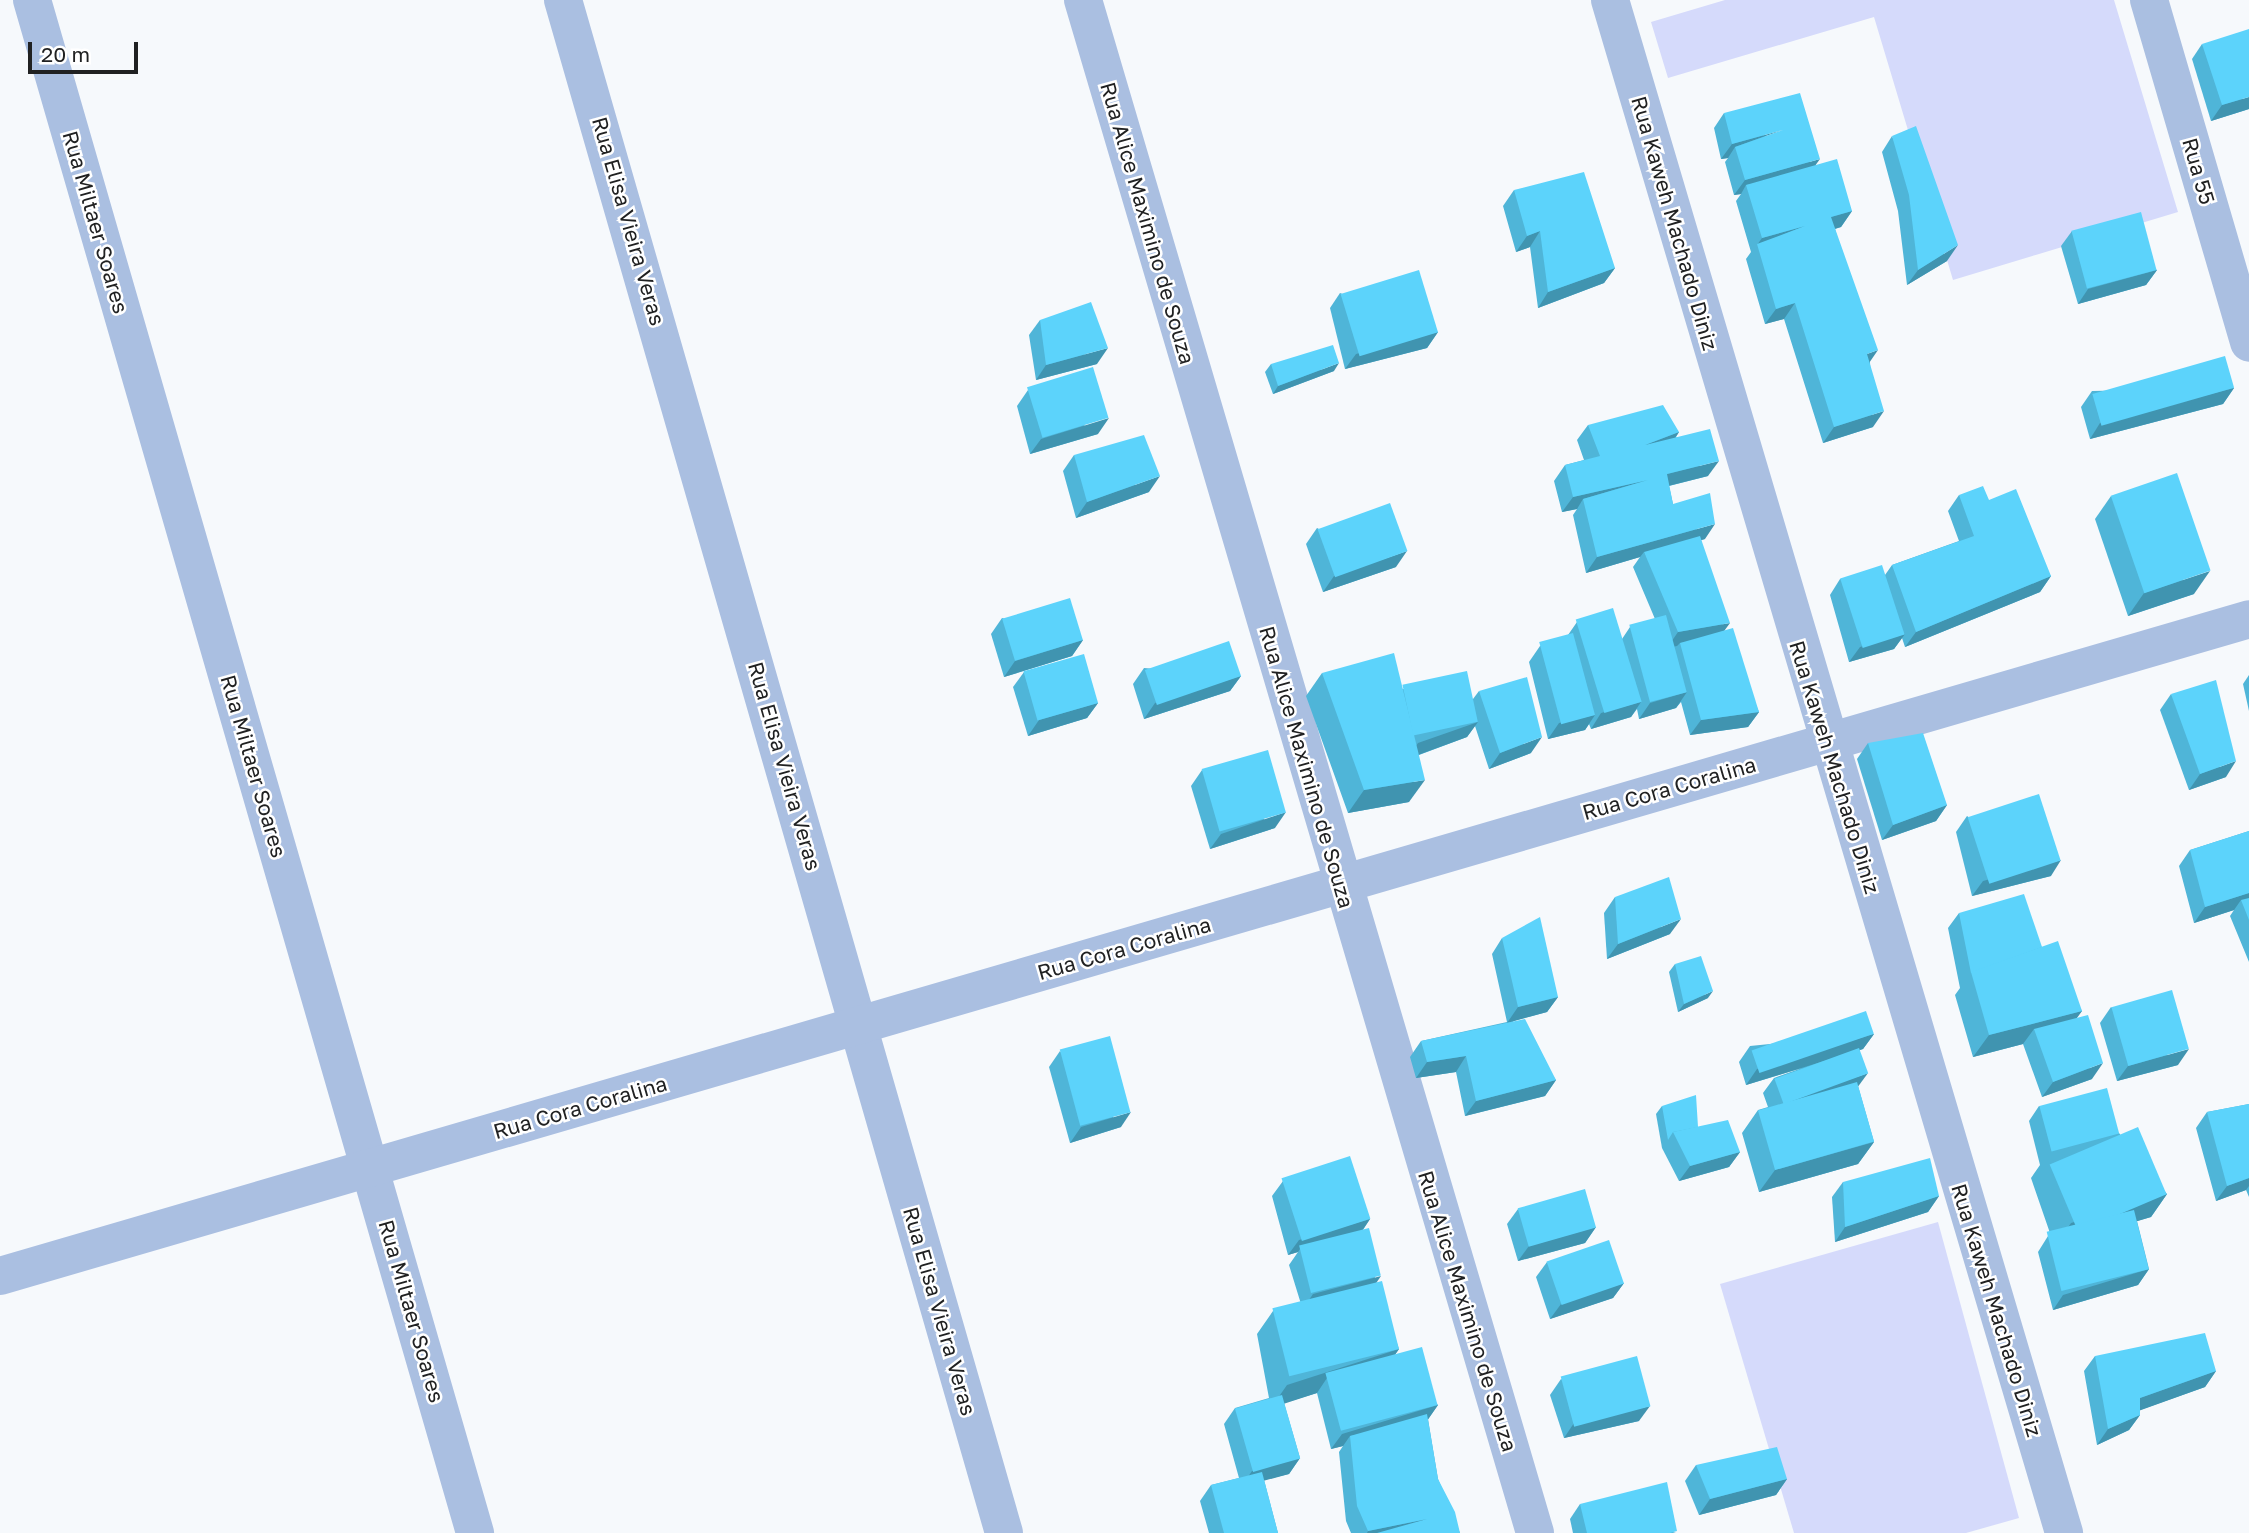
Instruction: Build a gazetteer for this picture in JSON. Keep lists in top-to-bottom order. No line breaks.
{"streets":{"street":["Rua 55","Rua Elisa Vieira Veras","Rua Miltaer Soares","Rua Alice Maximino de Souza","Rua Kaweh Machado Diniz","Rua Cora Coralina"]},"crossings":[["Rua Elisa Vieira Veras","Rua Cora Coralina"],["Rua Miltaer Soares","Rua Cora Coralina"],["Rua Alice Maximino de Souza","Rua Cora Coralina"],["Rua Kaweh Machado Diniz","Rua Cora Coralina"]],"scale_bar":"20 m"}
